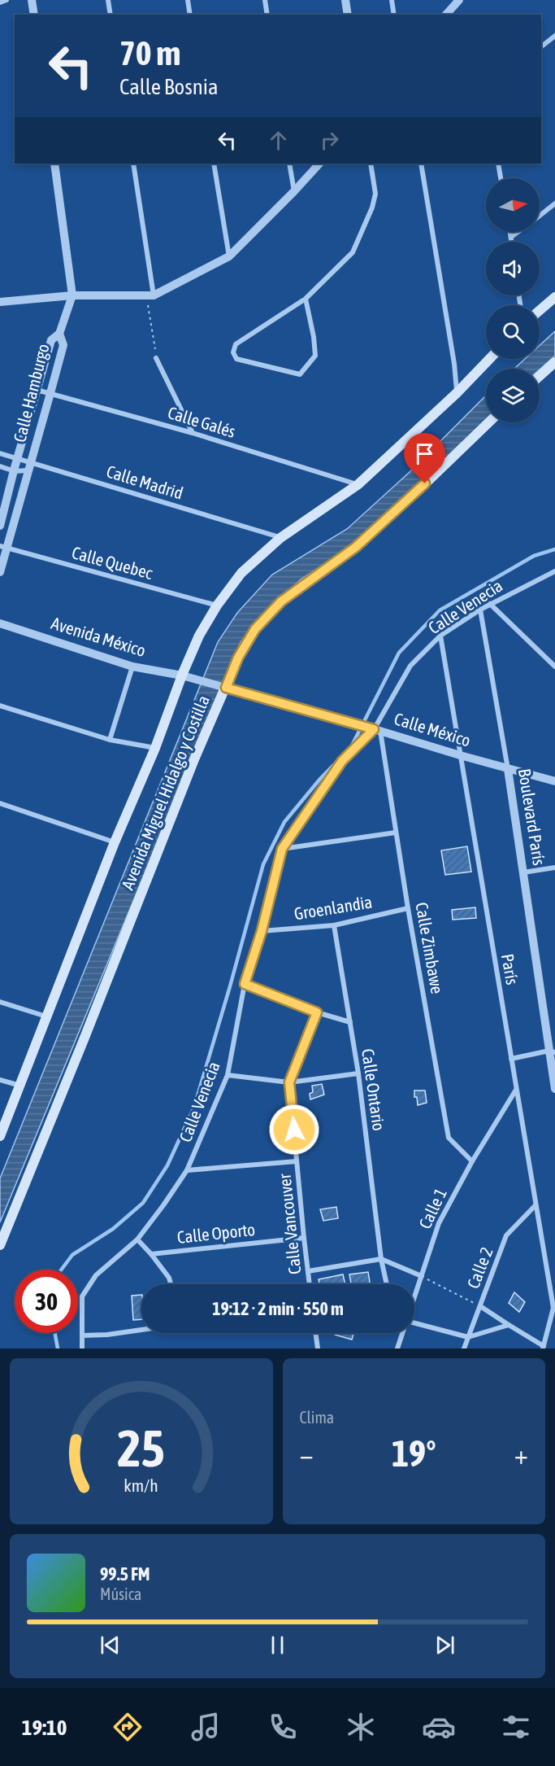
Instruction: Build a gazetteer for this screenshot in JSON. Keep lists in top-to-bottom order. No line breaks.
{"streets":{"main road":["Avenida Miguel Hidalgo y Costilla"],"street":["Calle Hamburgo","Calle Galés","Calle Madrid","Calle Quebec","Calle Venecia","Avenida México","Calle México","Boulevard París","Groenlandia","Calle Zimbawe","París","Calle Ontario","Calle 1","Calle Vancouver","Calle Oporto","Calle 2"]},"crossings":[["Calle Hamburgo","Calle Galés"],["Calle Hamburgo","Calle Madrid"],["Calle Hamburgo","Calle Quebec"],["Calle Galés","Avenida Miguel Hidalgo y Costilla"],["Calle Madrid","Avenida Miguel Hidalgo y Costilla"],["Calle Quebec","Avenida Miguel Hidalgo y Costilla"],["Calle Venecia","Calle México"],["Calle Venecia","Boulevard París"],["Calle Venecia","Groenlandia"],["Calle Venecia","Calle Zimbawe"],["Calle Venecia","París"],["Avenida México","Calle México"],["Avenida México","Avenida Miguel Hidalgo y Costilla"],["Calle México","Avenida Miguel Hidalgo y Costilla"],["Calle México","Boulevard París"],["Calle México","Calle Zimbawe"],["Calle México","París"],["Groenlandia","Calle Zimbawe"],["Groenlandia","Calle Ontario"],["Calle Zimbawe","Calle 1"],["París","Calle 1"],["París","Calle 2"],["Calle Vancouver","Calle Oporto"]],"north":"right","page":{"turn":["70 m","Calle Bosnia"],"limit":"30","trip":"19:12 · 2 min · 550 m","tile":"Clima","heat":["−","19°","+"],"song":["99.5 FM","Música"],"tabs":"19:10","gauge":["25","km/h"]}}
